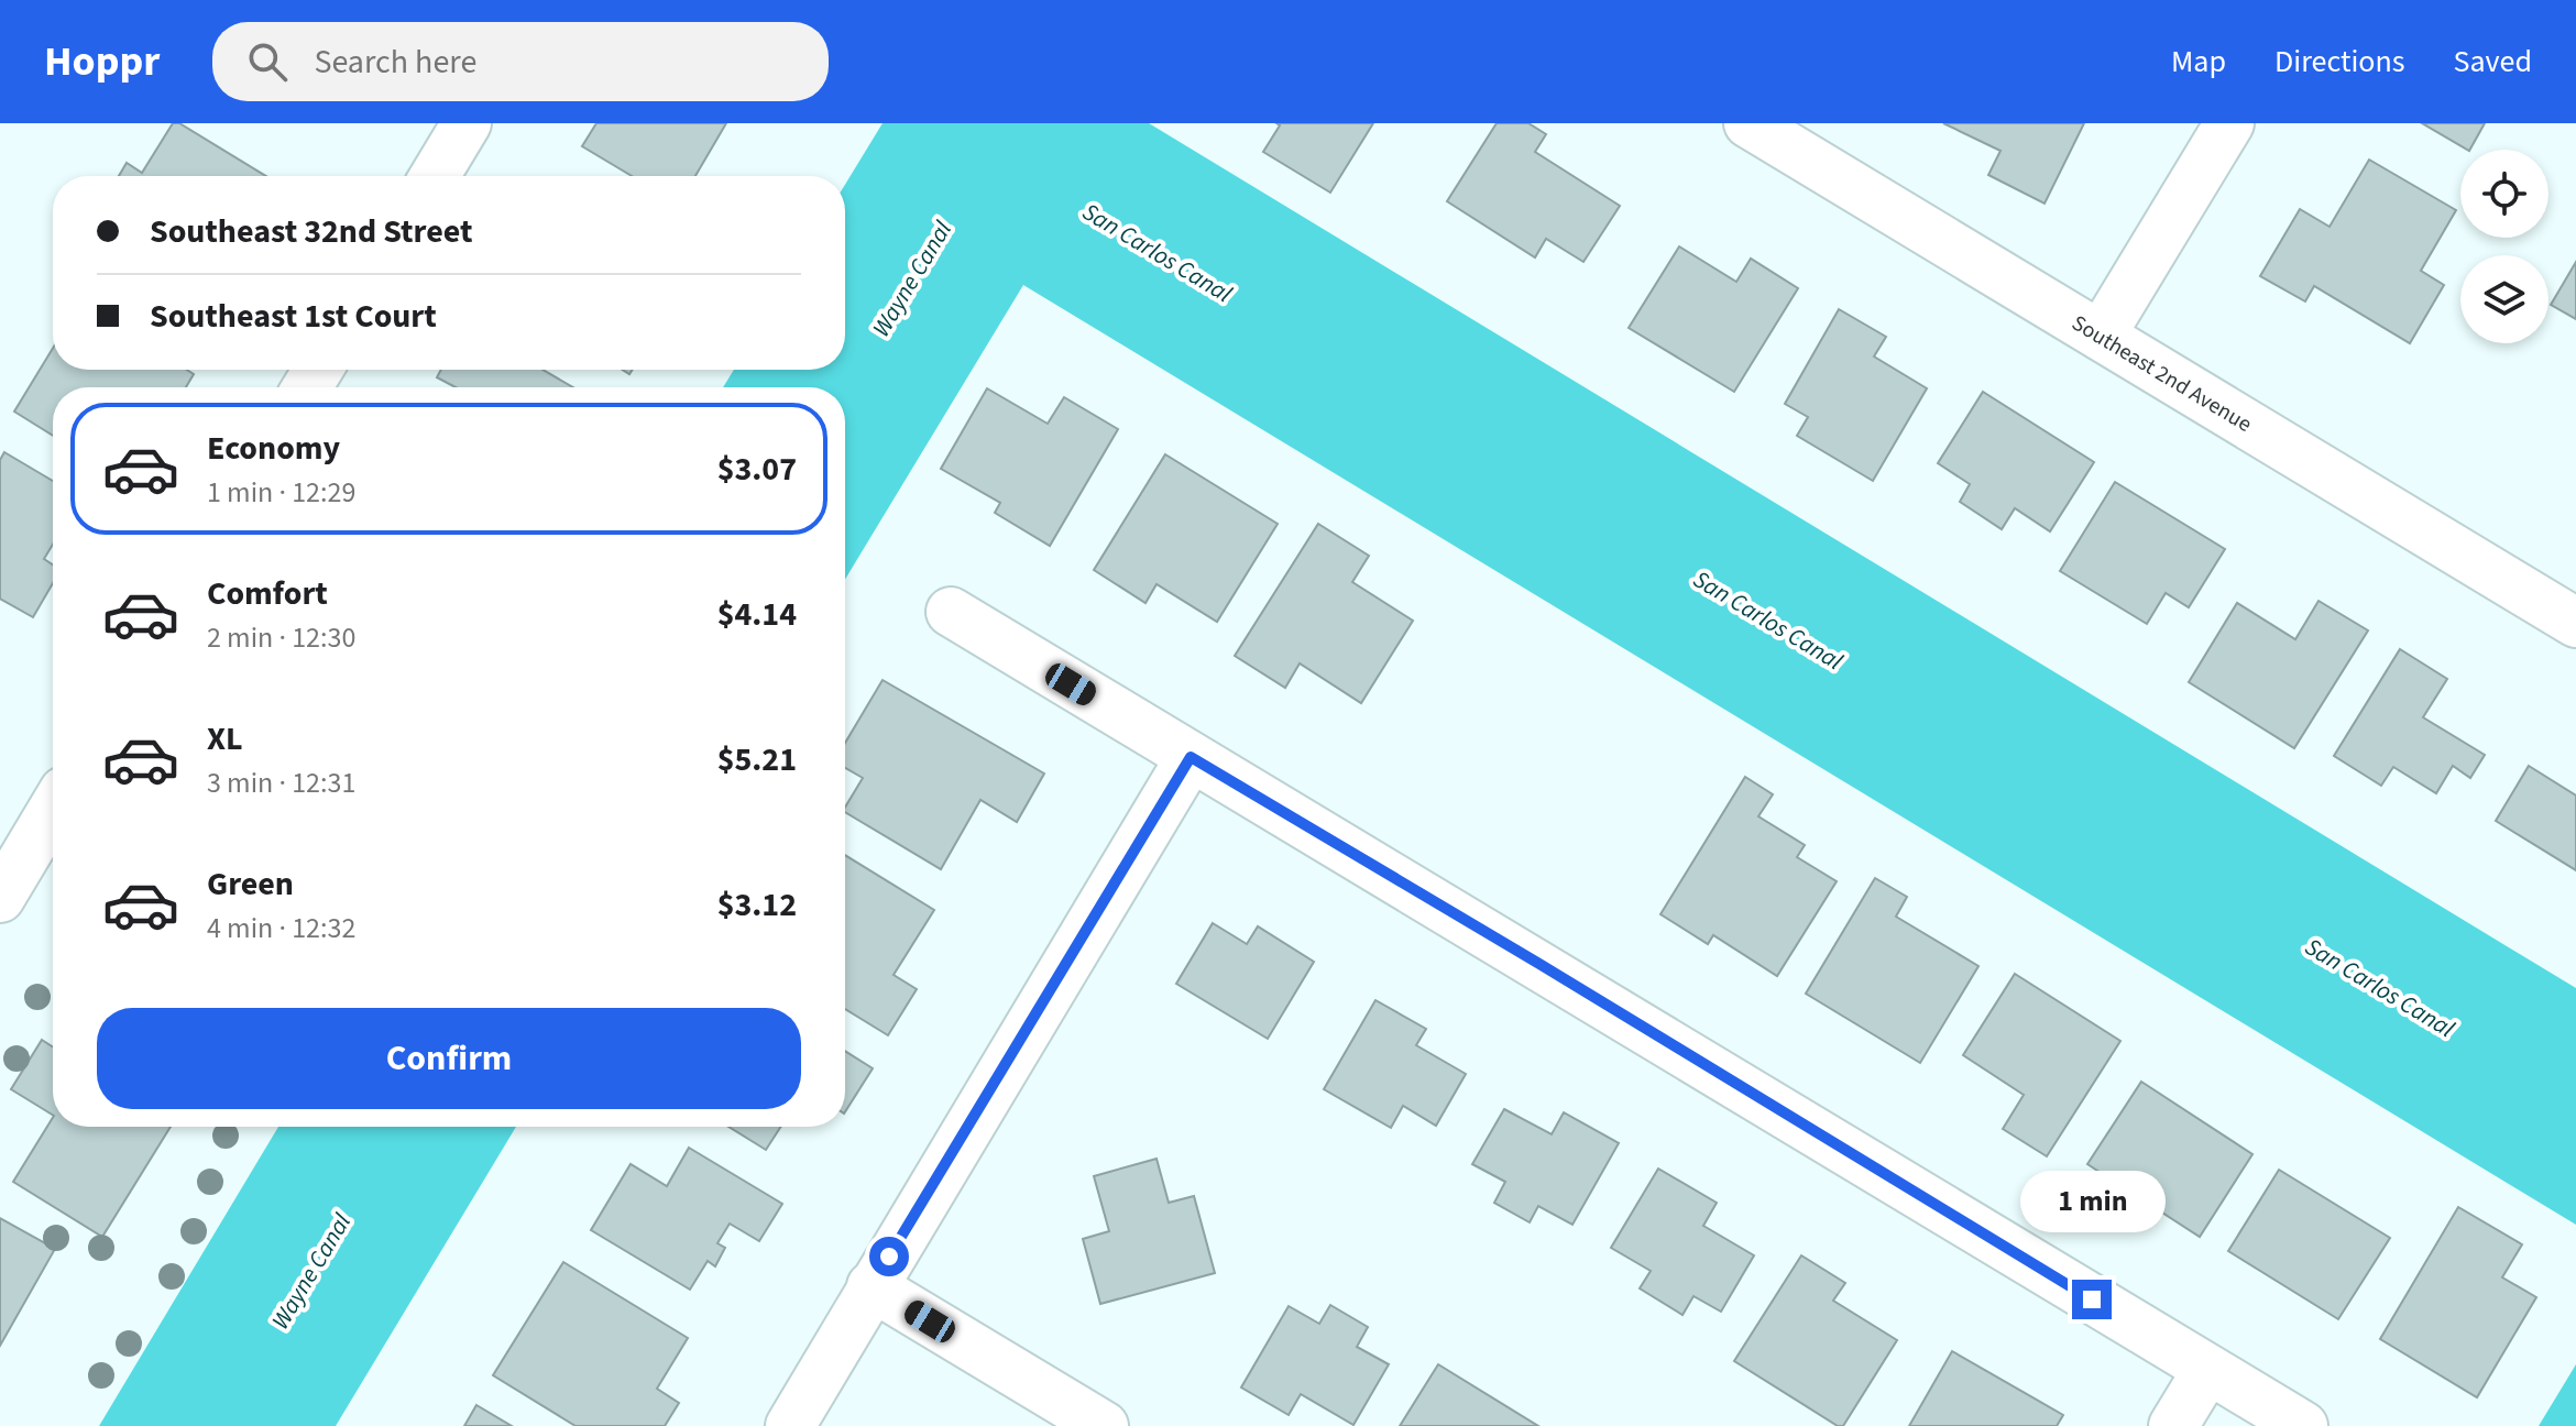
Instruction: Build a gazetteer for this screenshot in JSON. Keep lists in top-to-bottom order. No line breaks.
{"streets":{"street":["Southeast 2nd Avenue"]},"water":["San Carlos Canal","Wayne Canal"],"page":{"header":"Hoppr","search":"Search here","nav":["Map","Directions","Saved"],"banner":["Southeast 32nd Street","Southeast 1st Court"],"list":[{"name":"Economy","note":"1 min · 12:29","value":"$3.07"},{"name":"Comfort","note":"2 min · 12:30","value":"$4.14"},{"name":"XL","note":"3 min · 12:31","value":"$5.21"},{"name":"Green","note":"4 min · 12:32","value":"$3.12"}],"buttons":"Confirm","bubble":"1 min"}}
